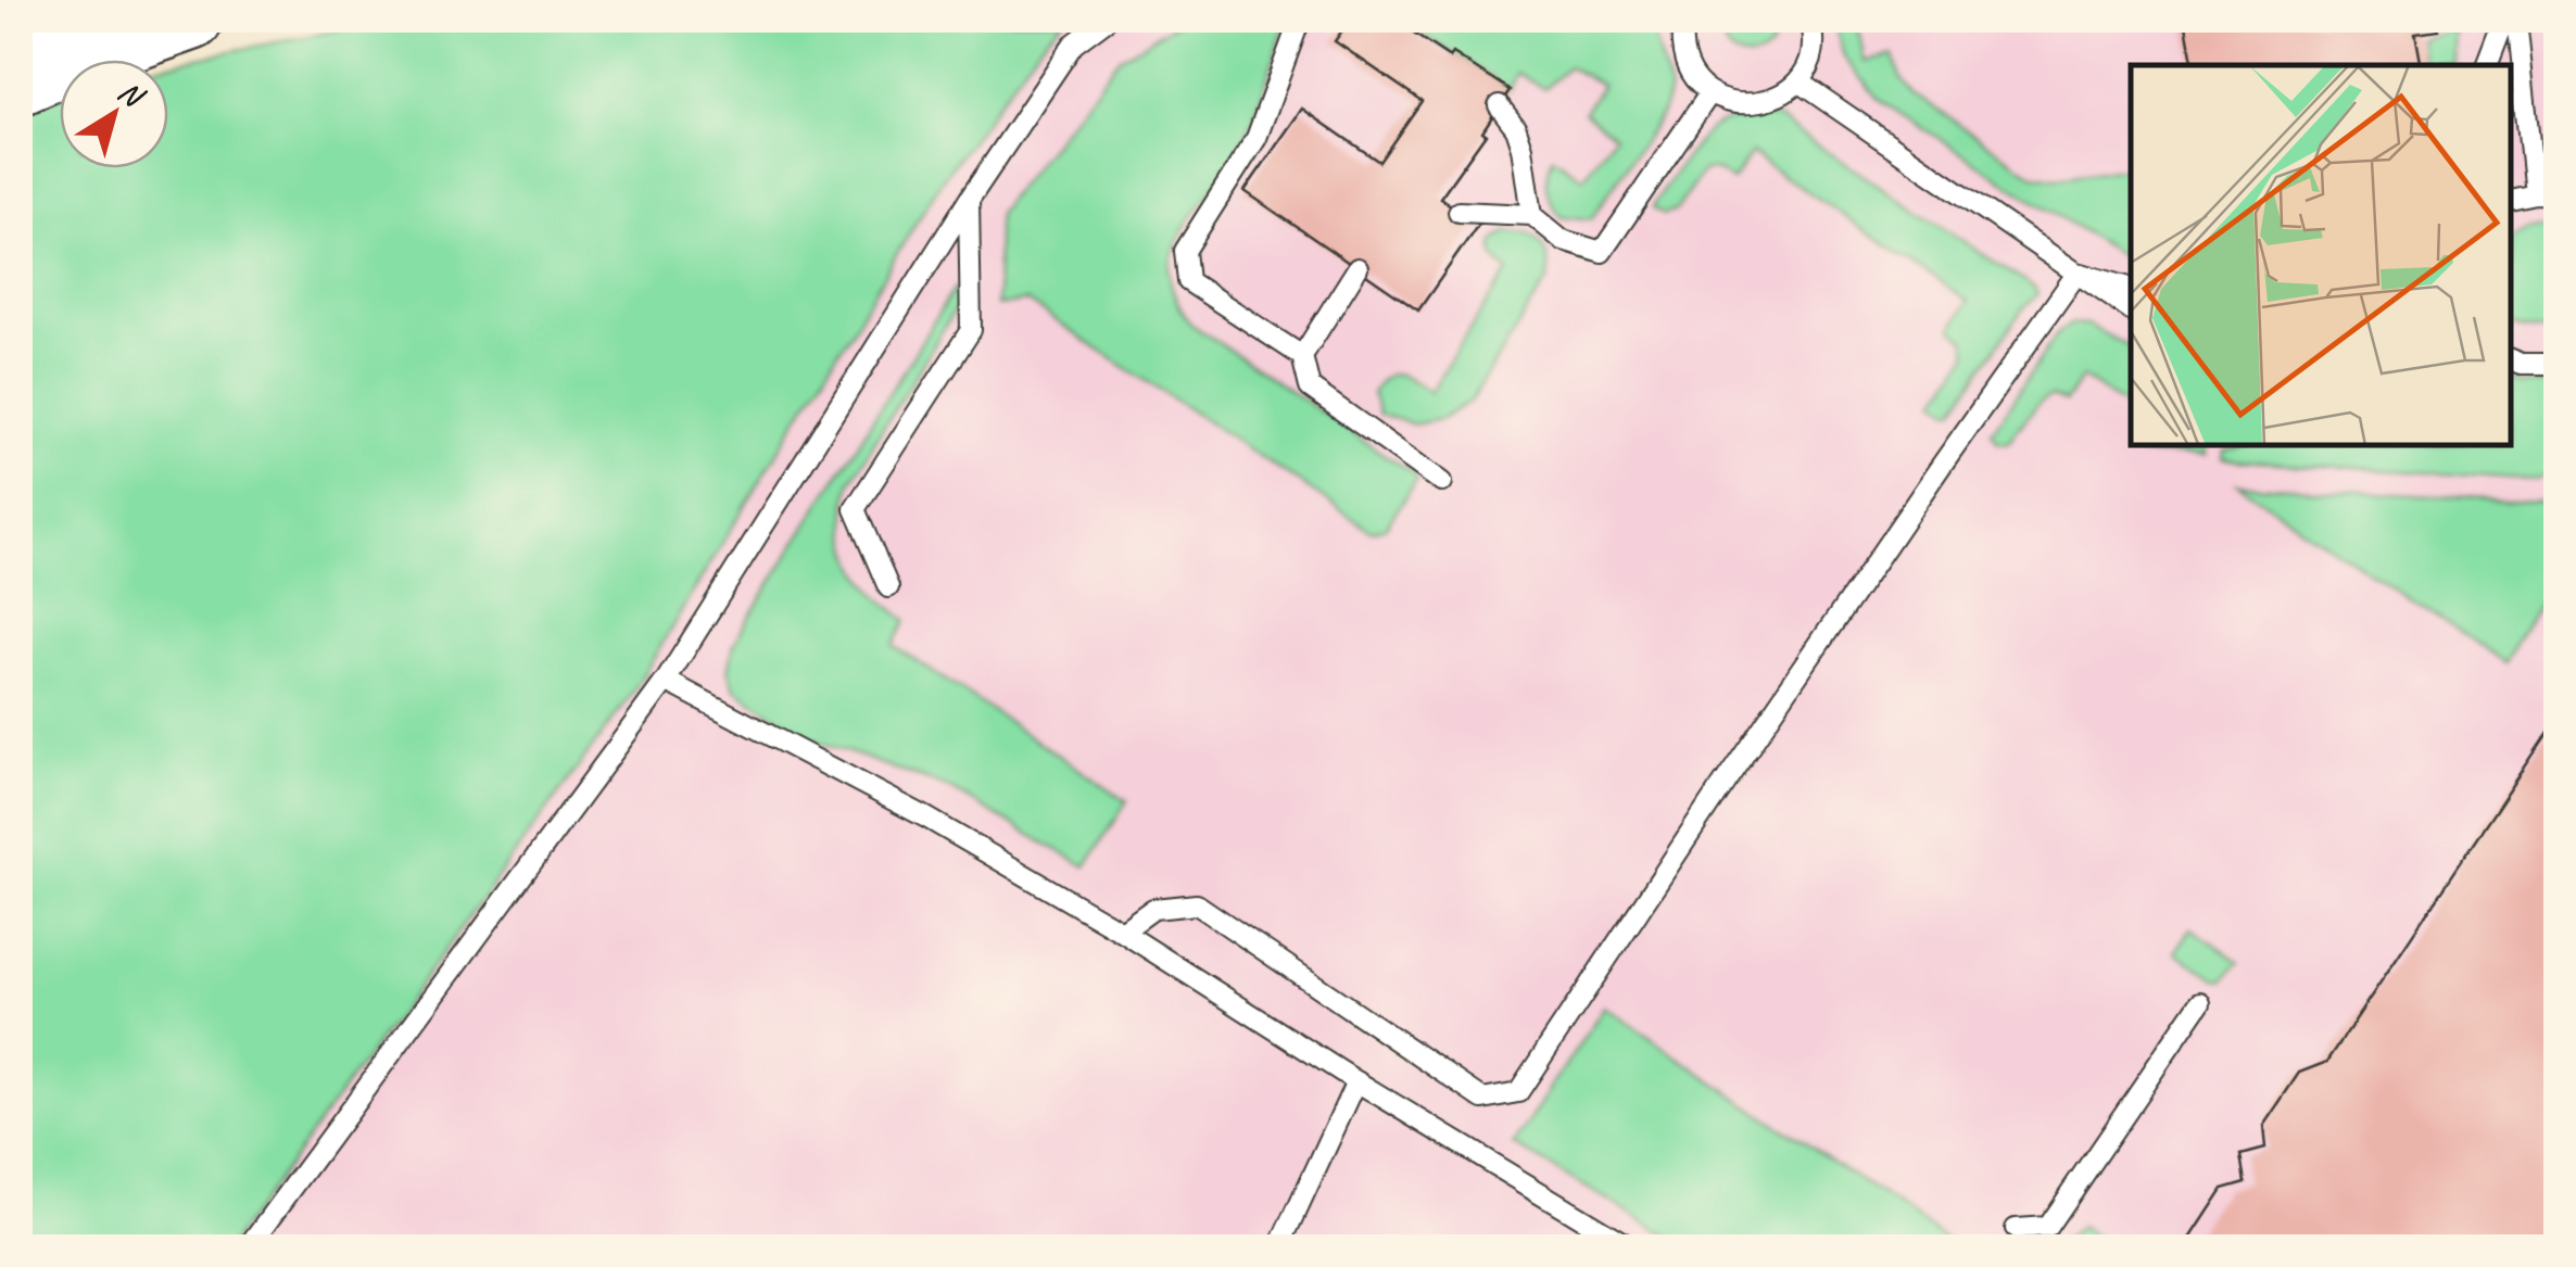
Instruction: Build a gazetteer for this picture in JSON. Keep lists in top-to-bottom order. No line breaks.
{"north":"top right"}
